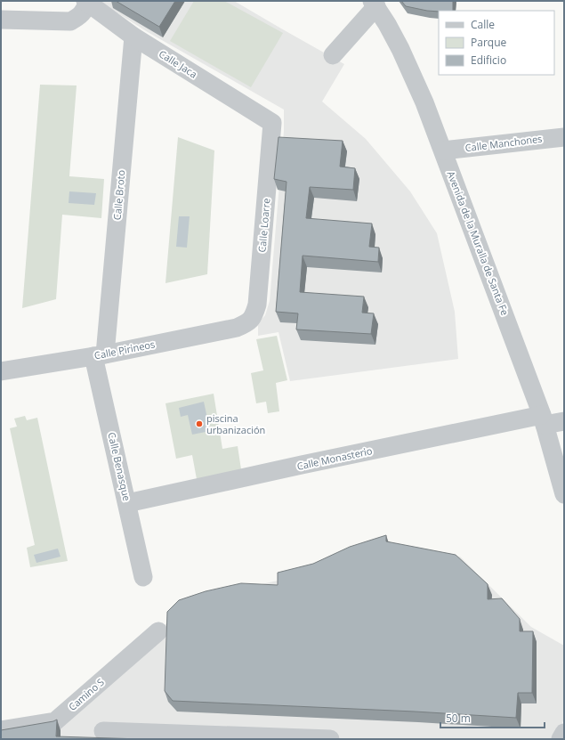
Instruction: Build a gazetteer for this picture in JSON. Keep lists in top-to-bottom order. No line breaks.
{"streets":{"street":["Calle Jaca","Calle Manchones","Calle Broto","Calle Loarre","Avenida de la Muralla de Santa Fe","Calle Pirineos","Calle Monasterio","Calle Benasque","Camino S"]},"crossings":[["Calle Jaca","Calle Broto"],["Calle Jaca","Calle Loarre"],["Calle Manchones","Avenida de la Muralla de Santa Fe"],["Calle Broto","Calle Pirineos"],["Calle Broto","Calle Benasque"],["Calle Loarre","Calle Pirineos"],["Avenida de la Muralla de Santa Fe","Calle Monasterio"],["Calle Pirineos","Calle Benasque"],["Calle Monasterio","Calle Benasque"]],"places":["piscina urbanización"],"legend":["Calle","Parque","Edificio"],"scale_bar":"50 m"}
